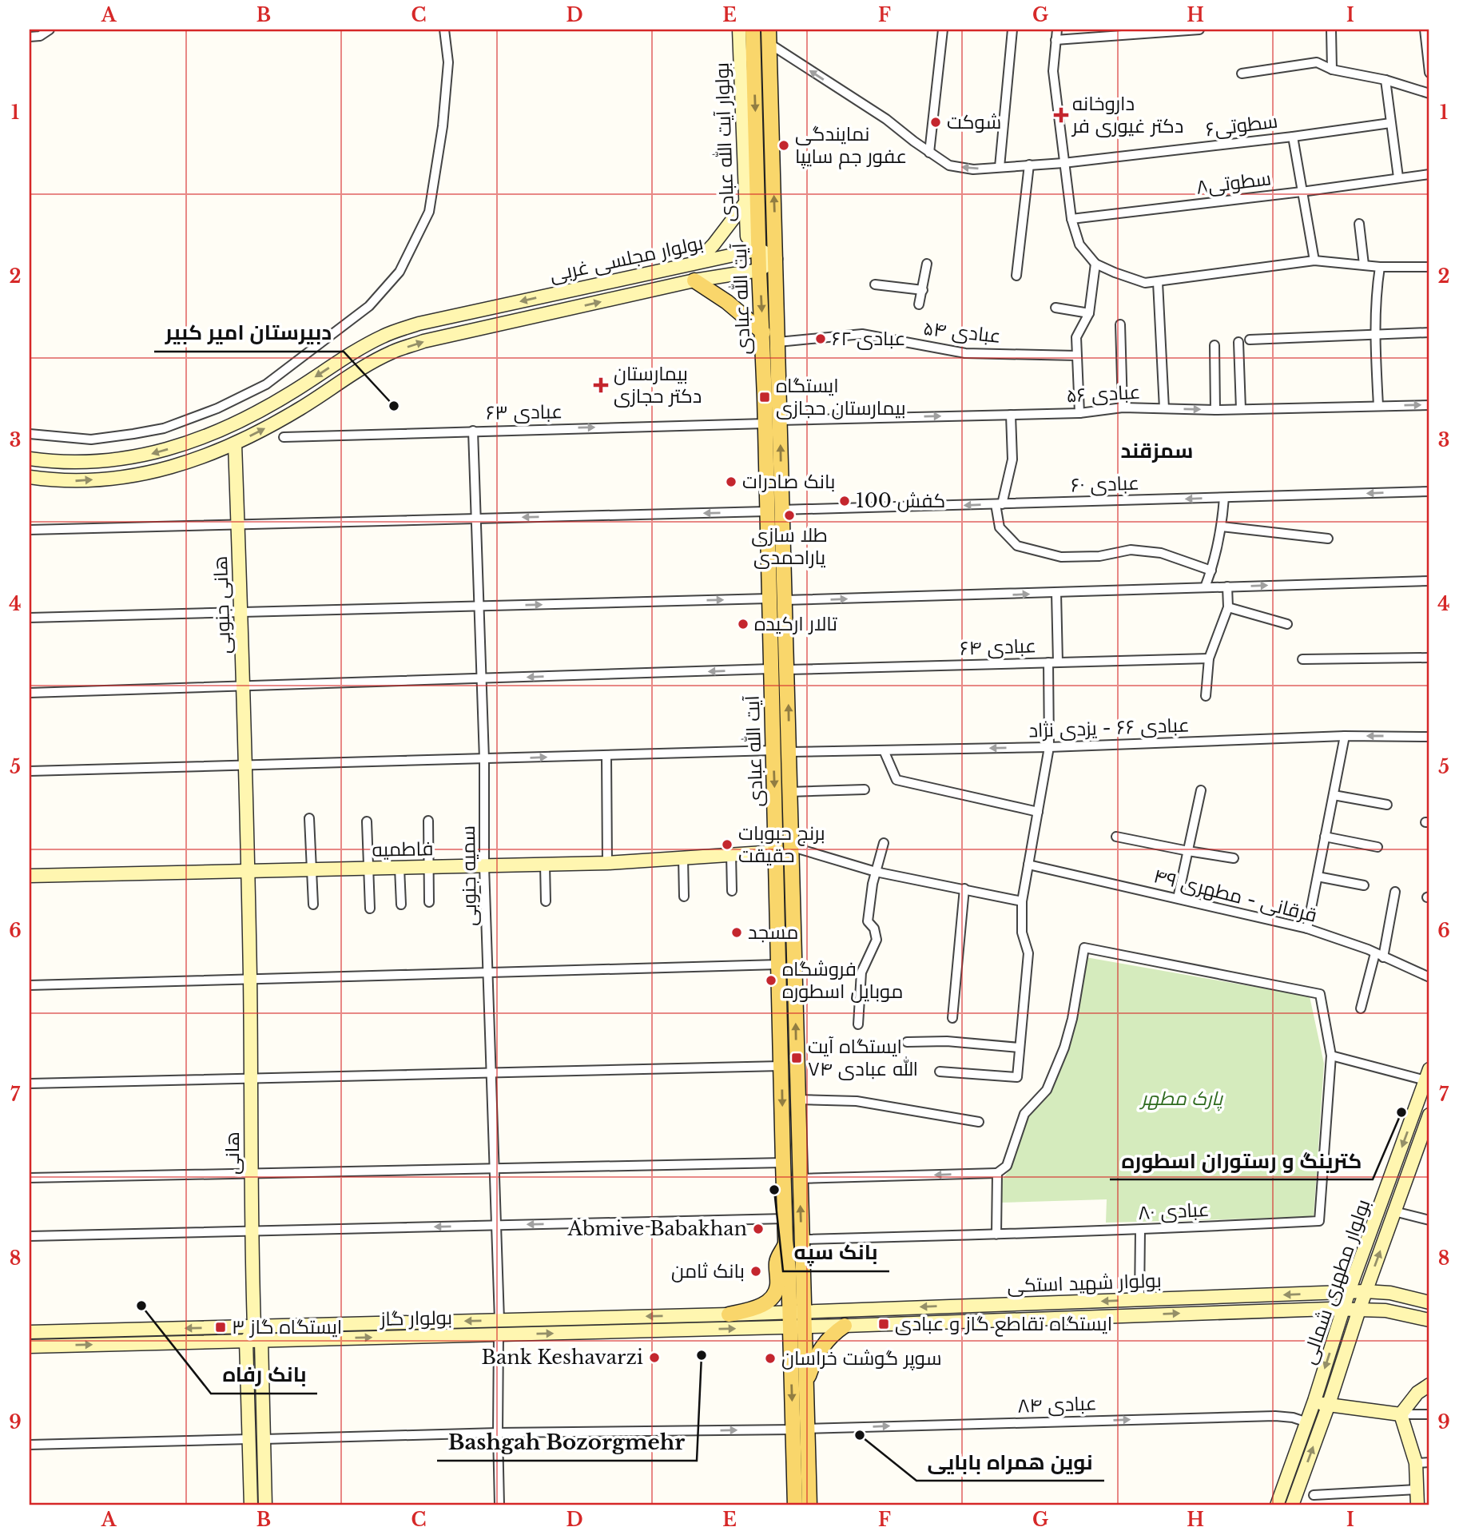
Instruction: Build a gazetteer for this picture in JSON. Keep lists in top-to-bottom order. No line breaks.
{"streets":{"main road":["بولوار آیت الله عبادی","بولوار مجلسی غربی","آیت الله عبادی","هانی جنوبی","فاطمیه","هانی","بولوار مطهری شمالی","بولوار شهید استکی","بولوار گاز"],"street":["سطوتی۶","سطوتی۸","عبادی ۵۴","عبادی ۵۶","عبادی ۶۳","عبادی ۶۰","عبادی ۶۴","عبادی ۶۶ - یزدی نژاد","سمیه جنوبی","قرقانی - مطهری ۴۹","عبادی ۸۰","عبادی ۸۴"]},"crossings":[["سطوتی۶","آیت الله عبادی"],["بولوار آیت الله عبادی","بولوار مجلسی غربی"],["بولوار آیت الله عبادی","آیت الله عبادی"],["بولوار مجلسی غربی","آیت الله عبادی"],["بولوار مجلسی غربی","هانی جنوبی"],["آیت الله عبادی","عبادی ۵۴"],["آیت الله عبادی","عبادی ۵۶"],["آیت الله عبادی","عبادی ۶۳"],["آیت الله عبادی","عبادی ۶۰"],["آیت الله عبادی","عبادی ۶۴"],["آیت الله عبادی","عبادی ۶۶ - یزدی نژاد"],["آیت الله عبادی","فاطمیه"],["آیت الله عبادی","عبادی ۸۰"],["آیت الله عبادی","بولوار شهید استکی"],["آیت الله عبادی","بولوار گاز"],["آیت الله عبادی","عبادی ۸۴"],["عبادی ۵۶","عبادی ۶۳"],["عبادی ۶۳","سمیه جنوبی"],["هانی جنوبی","فاطمیه"],["هانی جنوبی","هانی"],["فاطمیه","سمیه جنوبی"],["فاطمیه","هانی"],["سمیه جنوبی","بولوار گاز"],["هانی","بولوار گاز"],["بولوار مطهری شمالی","بولوار شهید استکی"],["بولوار مطهری شمالی","عبادی ۸۴"],["بولوار شهید استکی","بولوار گاز"]],"one_way":["سطوتی۶","عبادی ۵۶","عبادی ۶۳","عبادی ۶۰","عبادی ۶۶ - یزدی نژاد","عبادی ۸۴"],"districts":["سمزقند"],"parks":["پارک مطهر"],"places":{"health":["داروخانه دکتر غیوری فر","بیمارستان دکتر حجازی"],"other":["شوكت","نمایندگی عفور جم سایپا","عبادی ۶۲","دبیرستان امیر کبیر","بانک صادرات","کفش 100","طلا سازی یاراحمدی","تالار ارکیده","برنج حبوبات حقیقت","مسجد","فروشگاه موبایل اسطوره","کترینگ و رستوران اسطوره","بانک سپه","Abmive Babakhan","بانک ثامن","بانک رفاه","Bashgah Bozorgmehr","Bank Keshavarzi","سوپر گوشت خراسان","نوین همراه بابایی"],"transit":["ایستگاه بیمارستان حجازی","ایستگاه آیت الله عبادی ۷۴","ایستگاه تقاطع گاز و عبادی","ایستگاه گاز ۳"]},"grid":{"columns":["A","B","C","D","E","F","G","H","I"],"rows":["1","2","3","4","5","6","7","8","9"]}}
